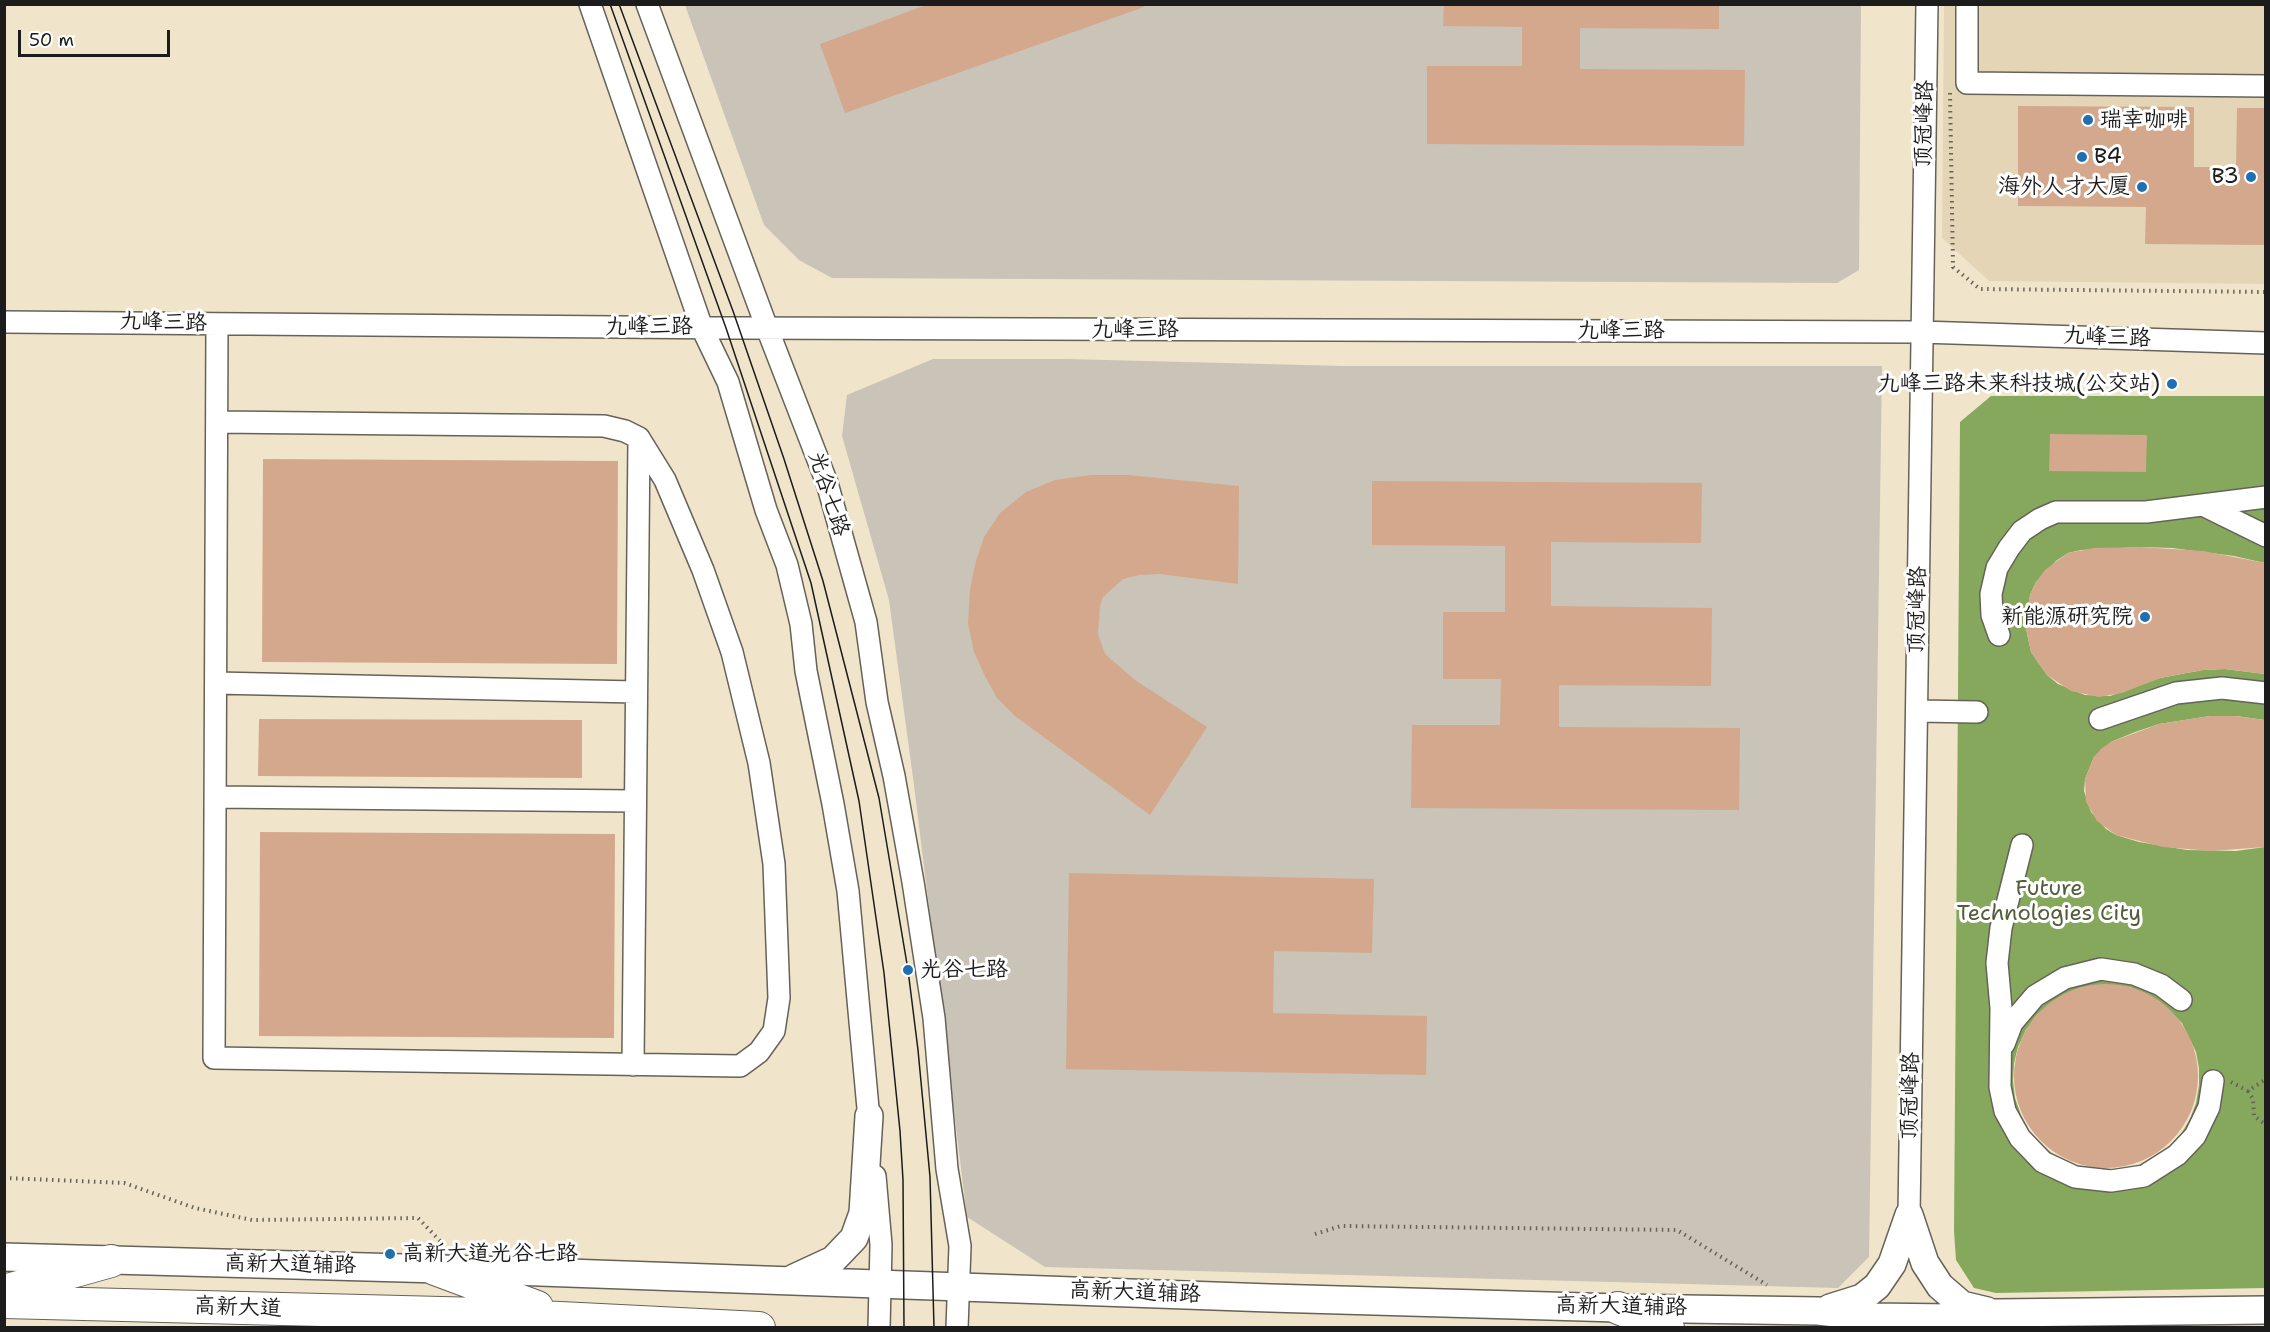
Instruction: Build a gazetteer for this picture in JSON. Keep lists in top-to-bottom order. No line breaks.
{"streets":{"highway":["高新大道"],"main road":["高新大道辅路"],"street":["顶冠峰路","九峰三路","光谷七路"]},"crossings":[["顶冠峰路","九峰三路"],["九峰三路","光谷七路"],["光谷七路","高新大道辅路"]],"parks":["Future Technologies City"],"places":["瑞幸咖啡","B4","B3","海外人才大厦","九峰三路未来科技城(公交站)","新能源研究院","光谷七路","高新大道光谷七路"],"scale_bar":"50 m"}
